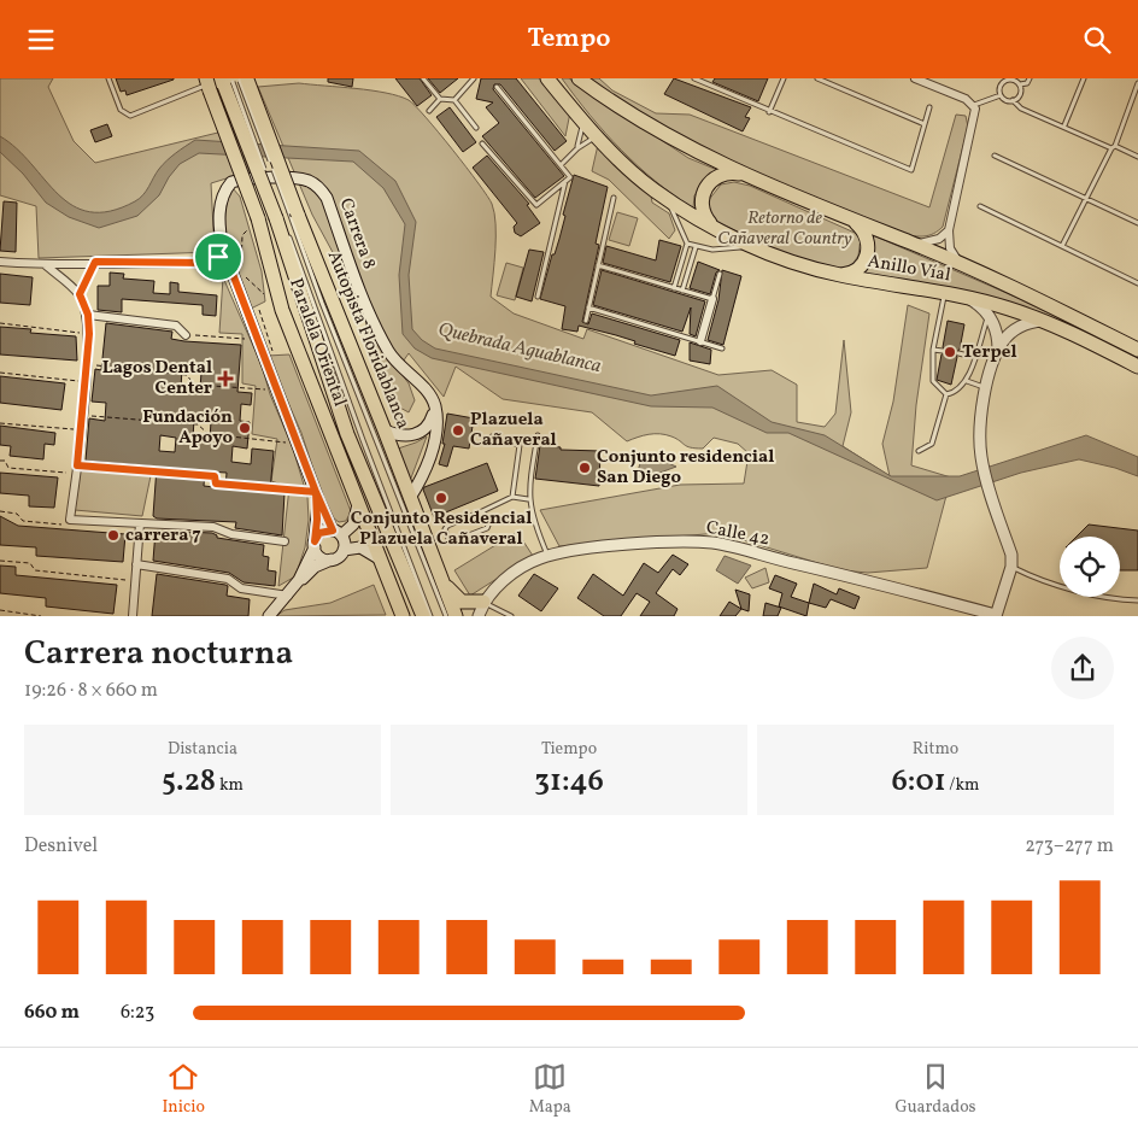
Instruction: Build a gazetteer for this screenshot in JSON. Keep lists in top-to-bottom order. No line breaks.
{"streets":{"highway":["Anillo Víal","Autopista Floridablanca","Paralela Oriental"],"main road":["Carrera 8","Calle 42"]},"water":["Quebrada Aguablanca"],"parks":["Retorno de Cañaveral Country"],"places":{"other":["Terpel","Fundación Apoyo","Plazuela Cañaveral","Conjunto residencial San Diego","Conjunto Residencial Plazuela Cañaveral","carrera 7"],"health":["Lagos Dental Center"]},"page":{"header":"Tempo","heading":["Carrera nocturna","19:26 · 8 × 660 m"],"stats":[["Distancia","5.28 km"],["Tiempo","31:46"],["Ritmo","6:01 /km"]],"chart":["Desnivel","273–277 m"],"list":[{"name":"660 m","note":"6:23"}],"tabs":["Inicio","Mapa","Guardados"]}}
